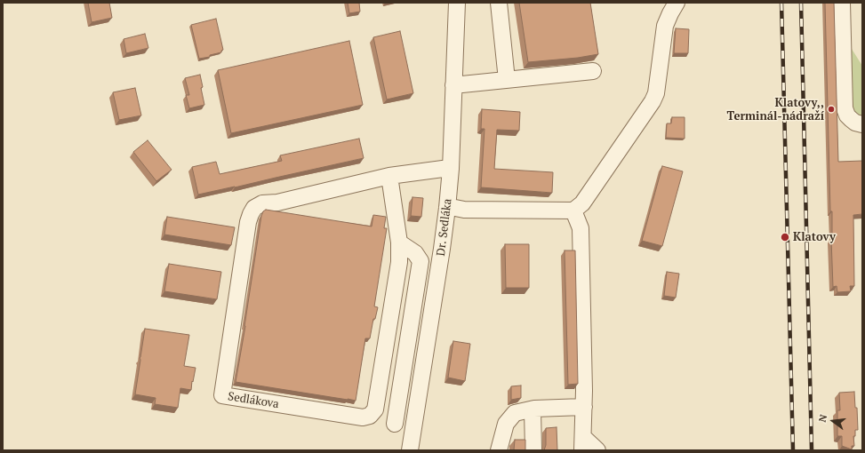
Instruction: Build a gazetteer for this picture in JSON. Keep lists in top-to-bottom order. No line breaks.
{"streets":{"street":["Dr. Sedláka","Sedlákova"]},"crossings":[["Dr. Sedláka","Sedlákova"]],"places":["Klatovy,, Terminál-nádraží","Klatovy"],"north":"left"}
